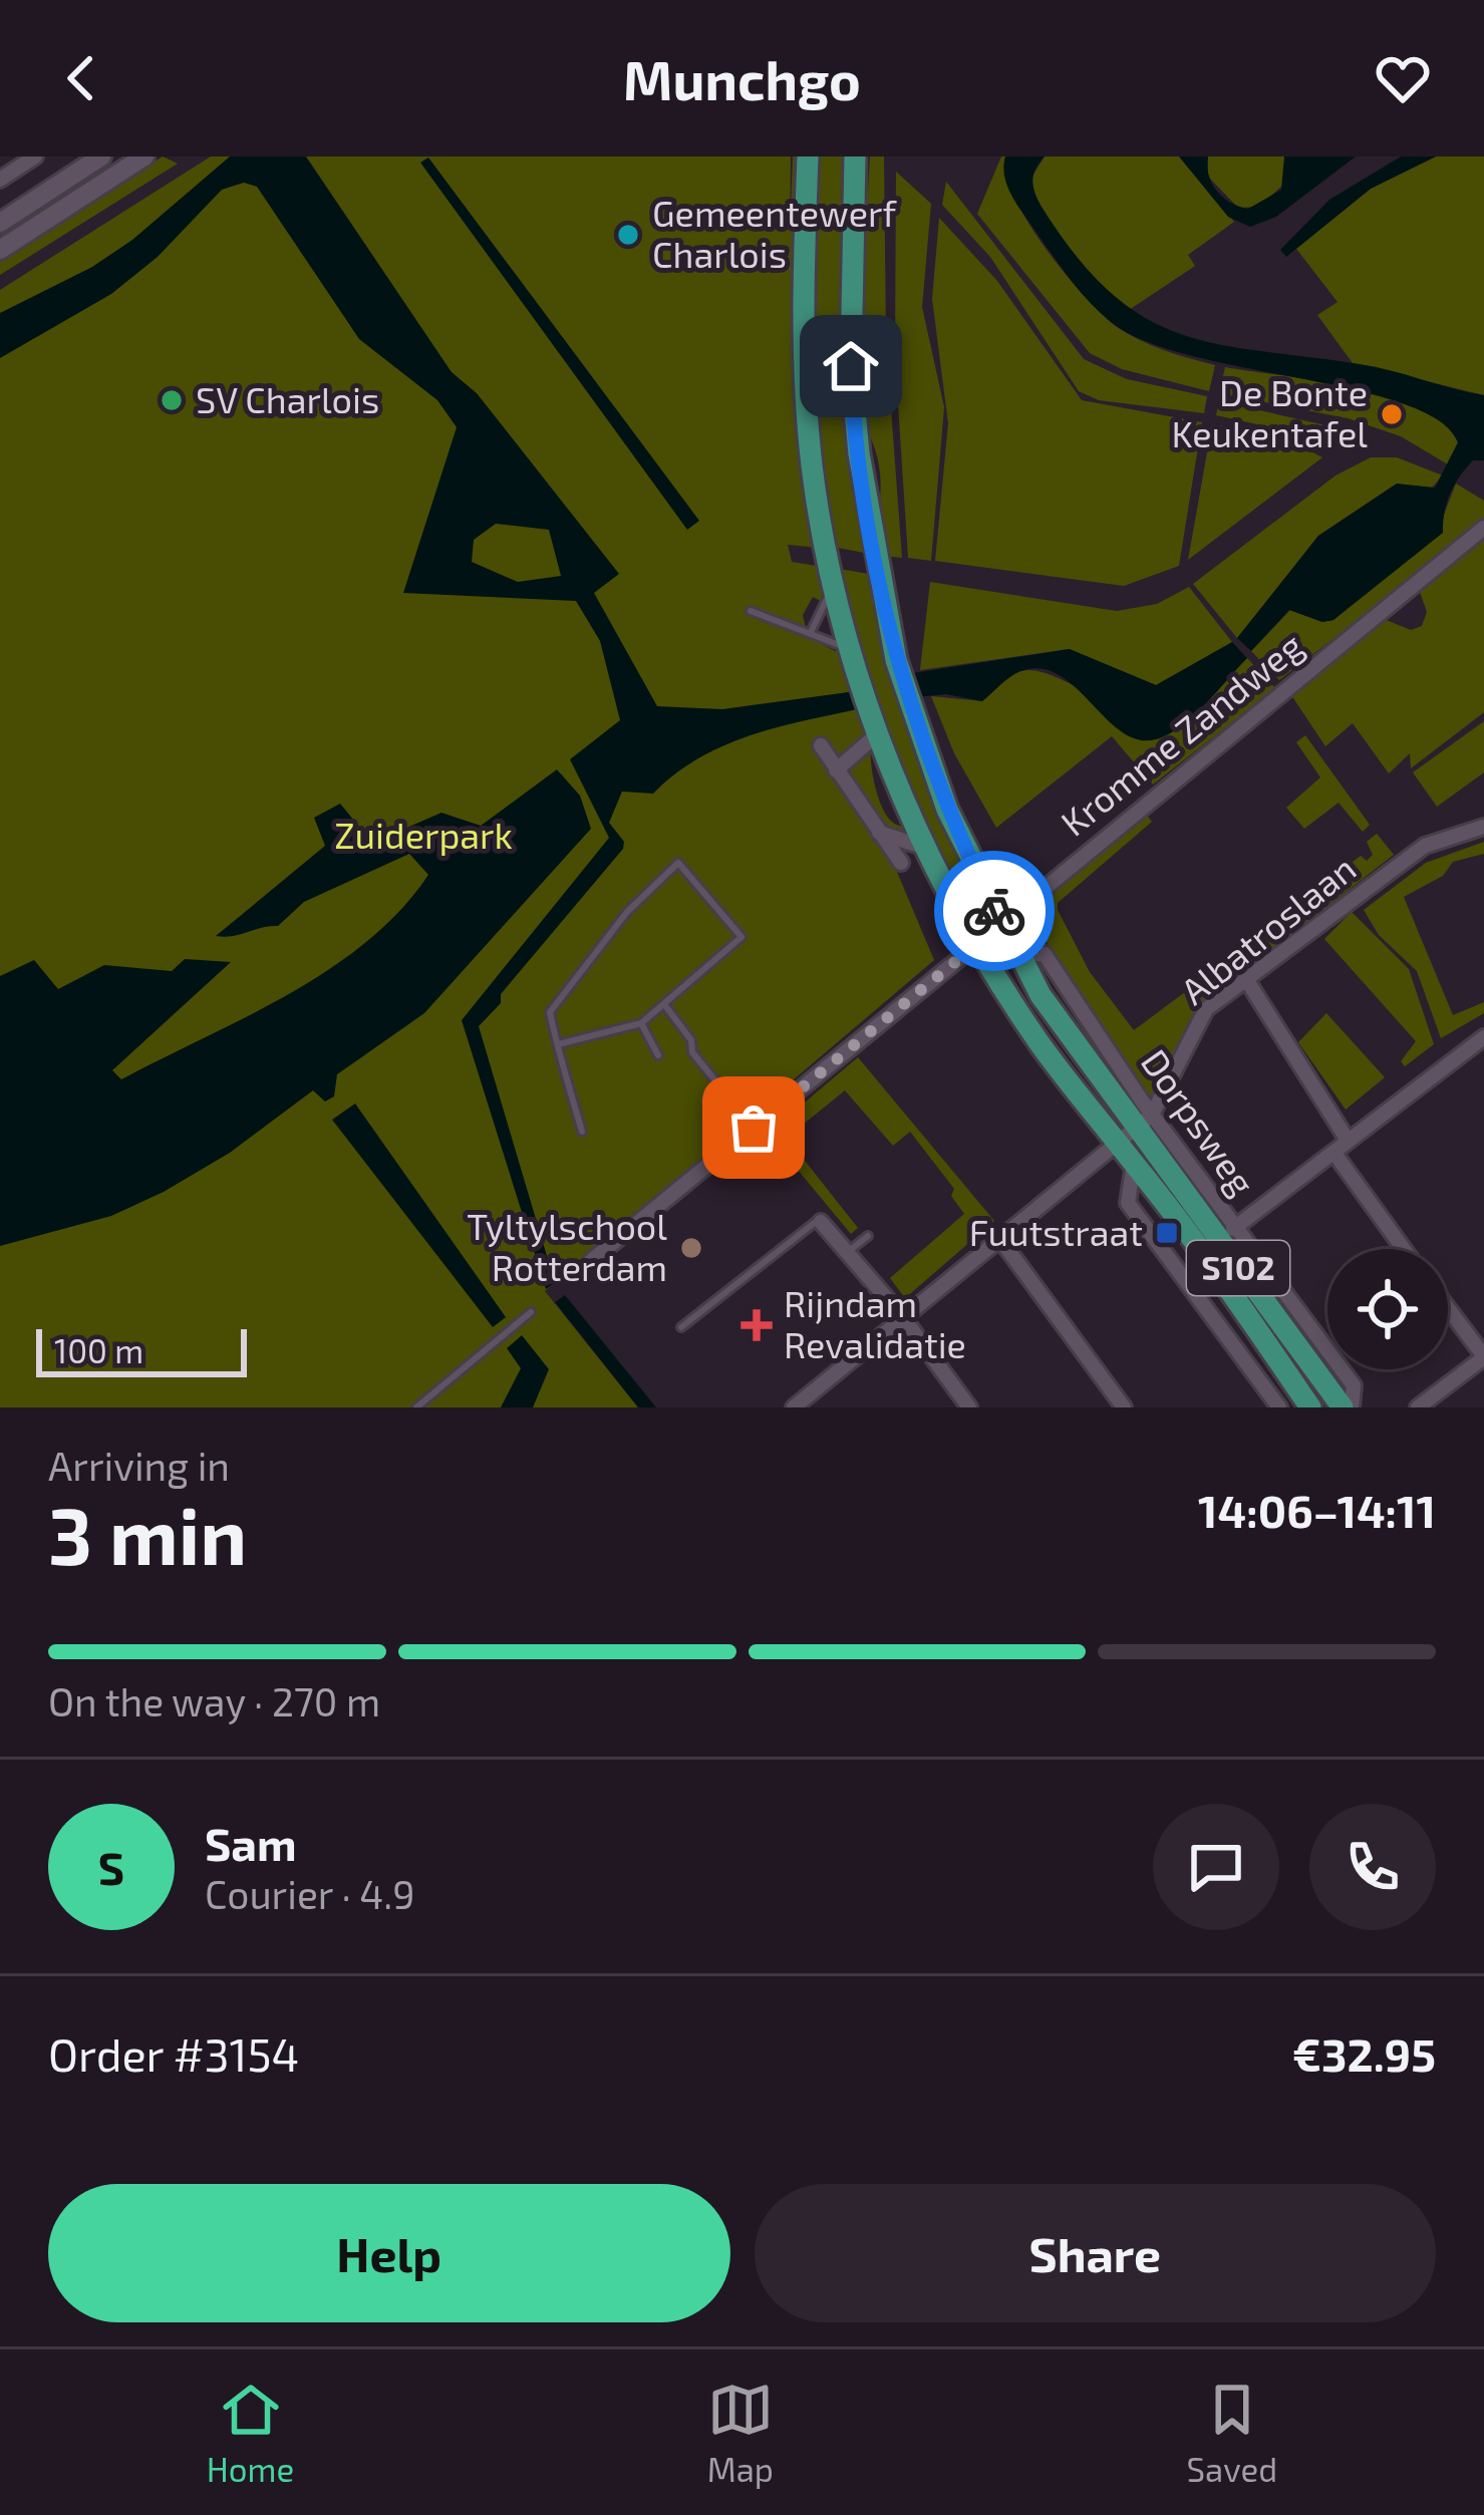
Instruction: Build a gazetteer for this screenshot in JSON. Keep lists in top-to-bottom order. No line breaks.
{"streets":{"main road":["Dorpsweg","S102"],"street":["Kromme Zandweg","Albatroslaan"]},"crossings":[["Kromme Zandweg","Dorpsweg"],["Kromme Zandweg","S102"],["Albatroslaan","Dorpsweg"],["Dorpsweg","S102"]],"parks":["Zuiderpark"],"places":{"other":["Gemeentewerf Charlois","SV Charlois","De Bonte Keukentafel","Tyltylschool Rotterdam"],"transit":["Fuutstraat"],"health":["Rijndam Revalidatie"]},"scale_bar":"100 m","page":{"header":"Munchgo","scale":"100 m","heading":["3 min","Arriving in","14:06–14:11"],"panel":["Sam","Courier · 4.9","Order #3154","€32.95"],"bar":"On the way · 270 m","round":"S","buttons":["Help","Share"],"tabs":["Home","Map","Saved"]}}
